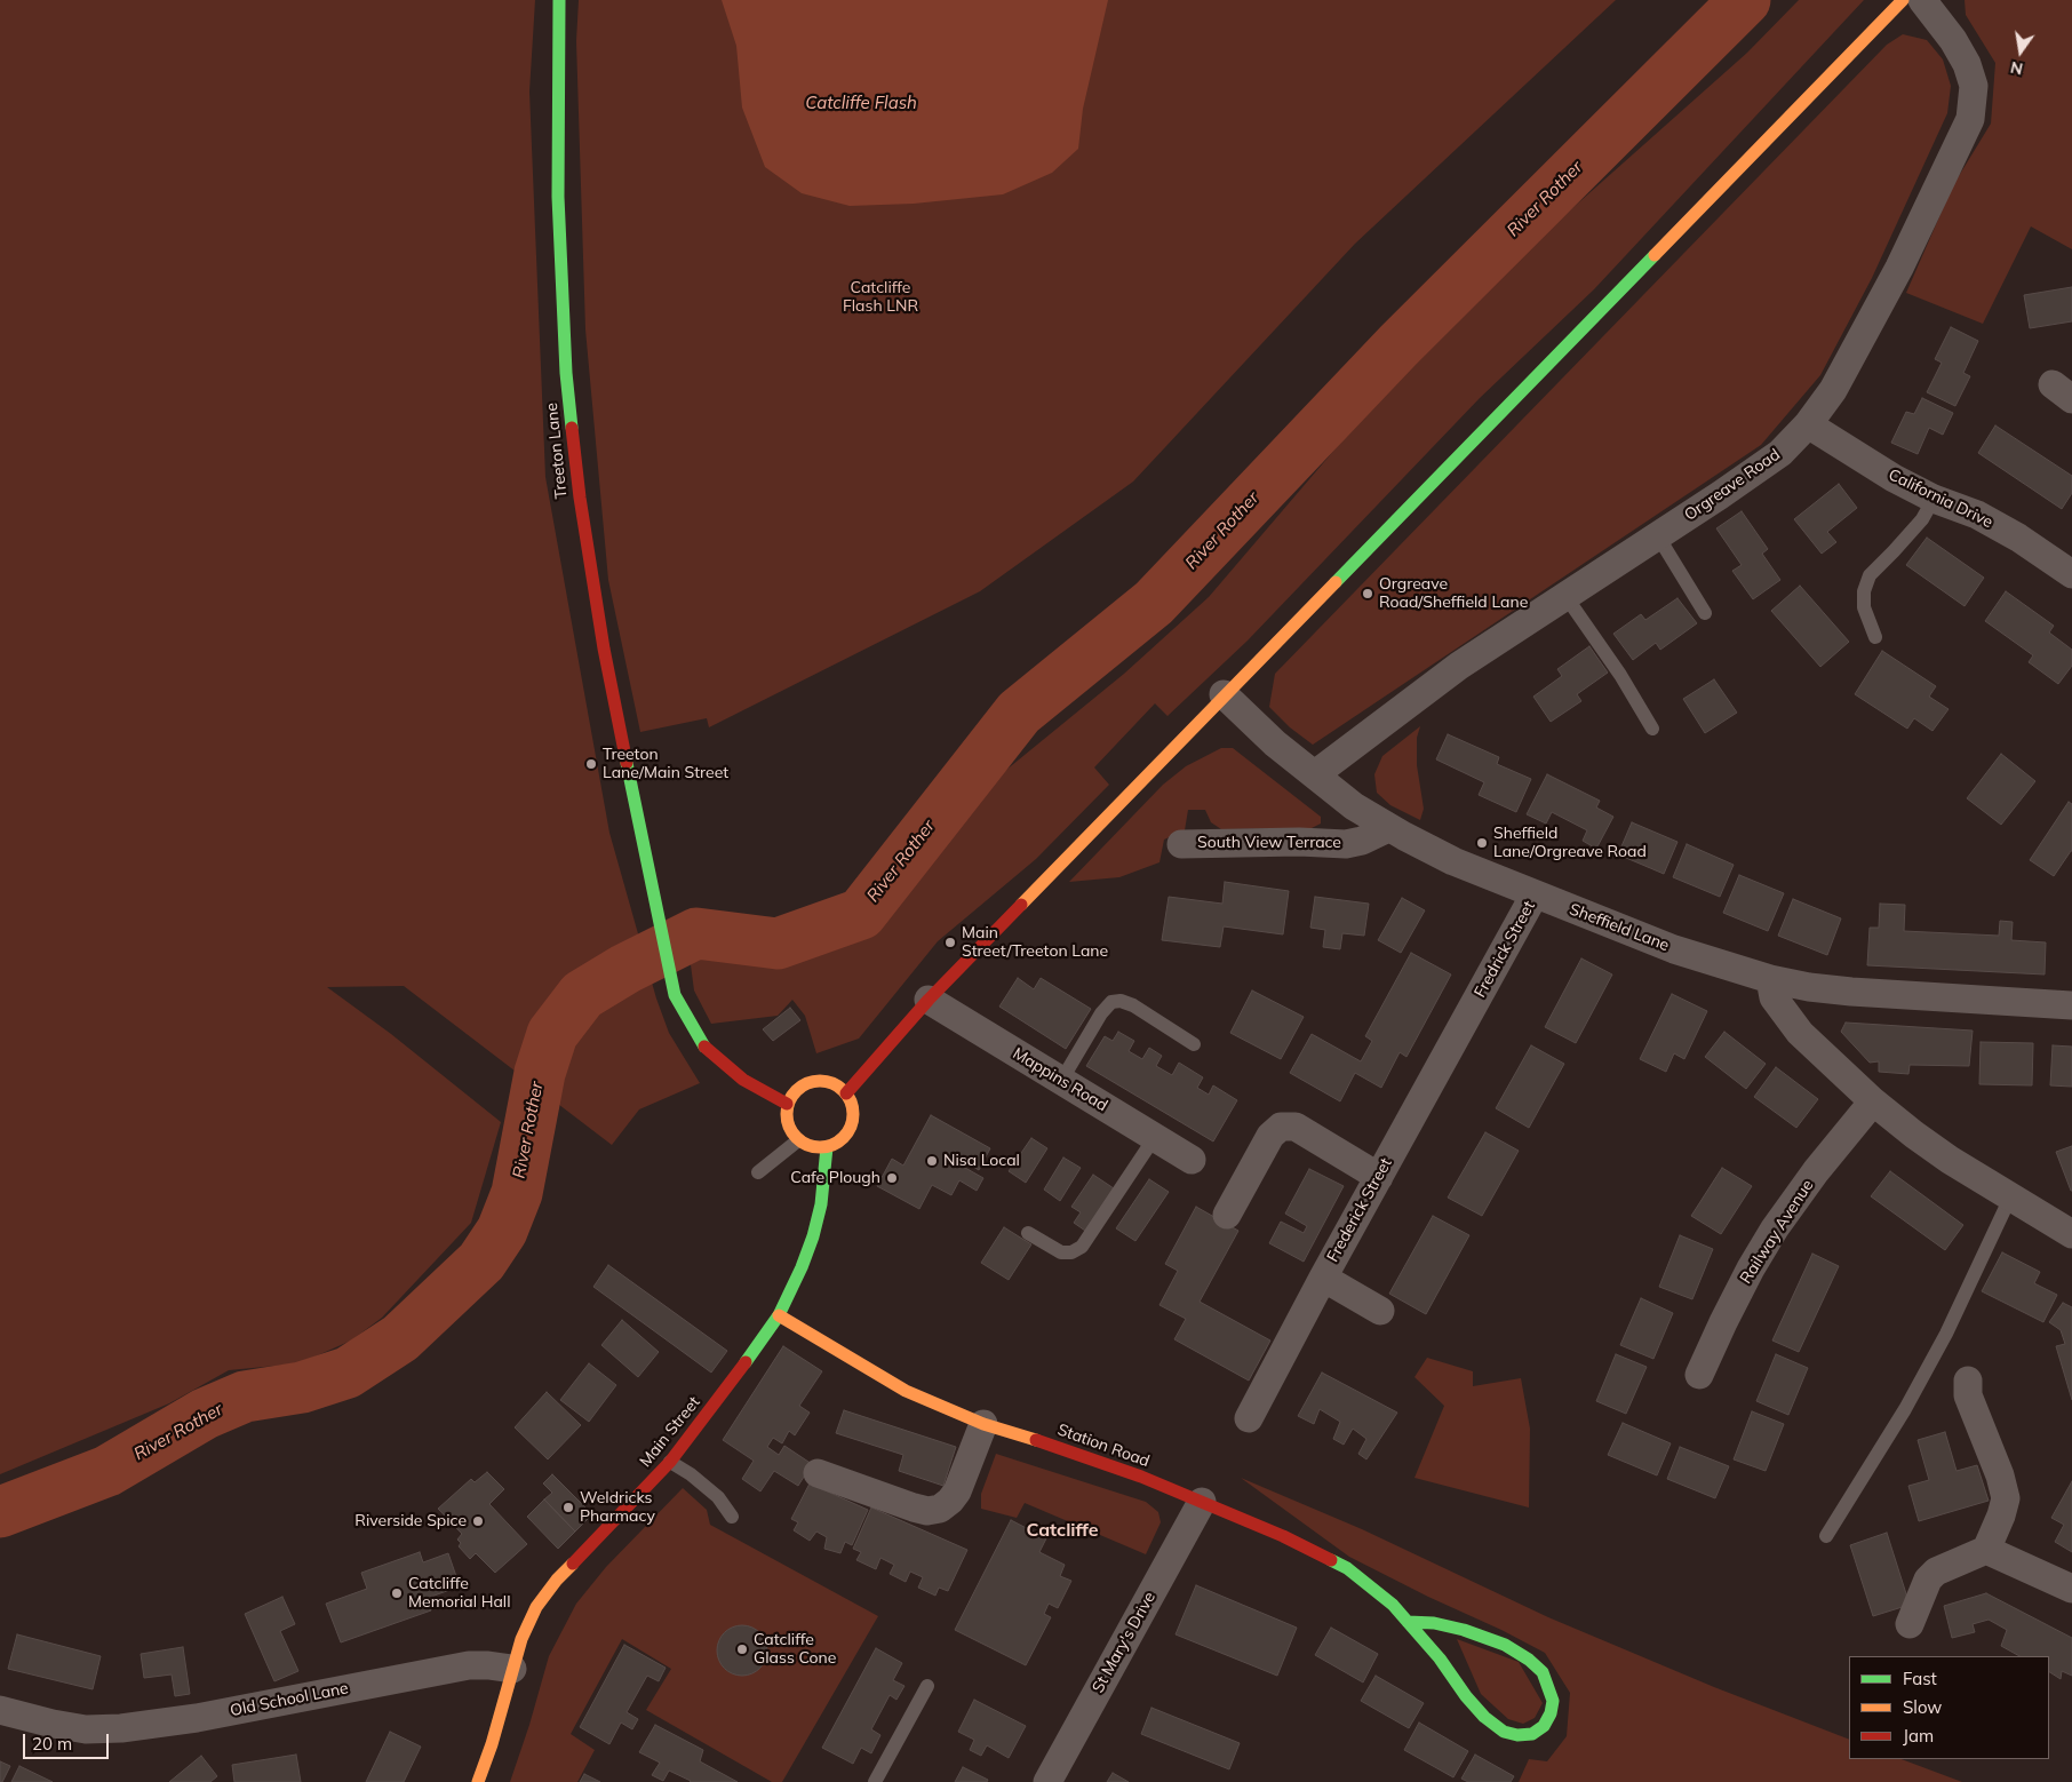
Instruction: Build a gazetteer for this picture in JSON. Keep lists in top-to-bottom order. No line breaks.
{"streets":{"main road":["Treeton Lane","Main Street","Station Road"],"street":["Orgreave Road","California Drive","South View Terrace","Sheffield Lane","Fredrick Street","Mappins Road","Frederick Street","Railway Avenue","St Mary's Drive","Old School Lane"]},"crossings":[["Treeton Lane","Main Street"],["Orgreave Road","California Drive"],["Orgreave Road","Sheffield Lane"],["South View Terrace","Sheffield Lane"],["Sheffield Lane","Fredrick Street"],["Fredrick Street","Frederick Street"],["Main Street","Station Road"],["Main Street","Old School Lane"],["Station Road","St Mary's Drive"]],"districts":["Catcliffe"],"water":["Catcliffe Flash","River Rother"],"parks":["Catcliffe Flash LNR"],"places":["Orgreave Road/Sheffield Lane","Treeton Lane/Main Street","Sheffield Lane/Orgreave Road","Main Street/Treeton Lane","Nisa Local","Cafe Plough","Weldricks Pharmacy","Riverside Spice","Catcliffe Memorial Hall","Catcliffe Glass Cone"],"legend":["Fast","Slow","Jam"],"scale_bar":"20 m","north":"bottom"}
